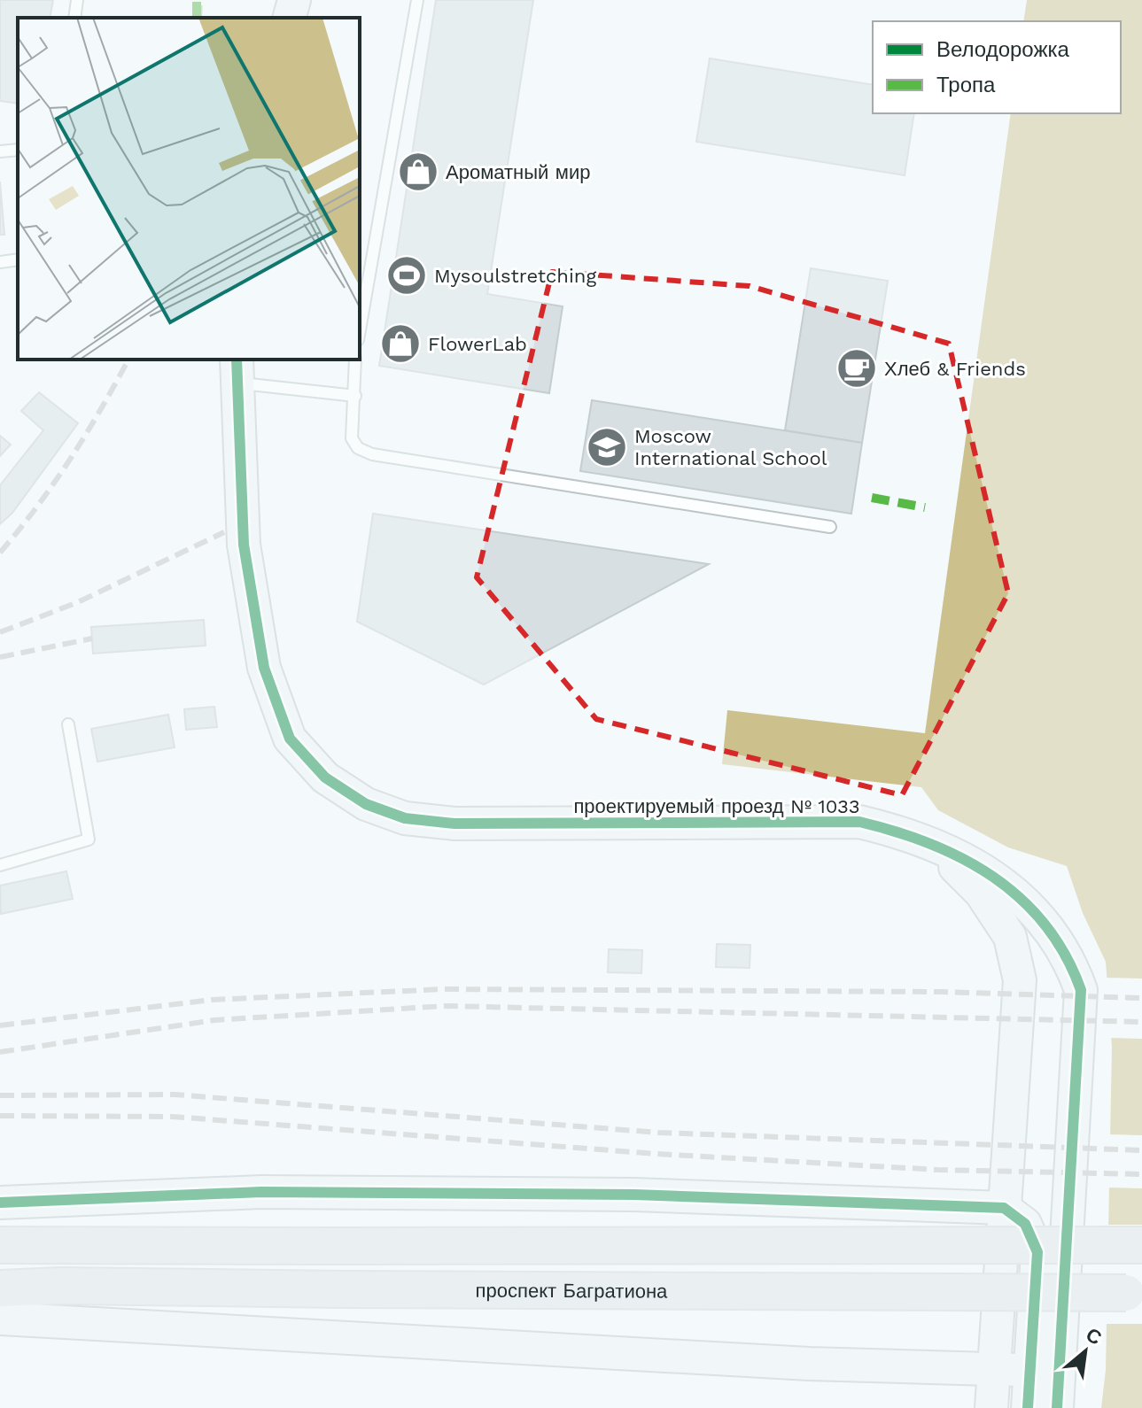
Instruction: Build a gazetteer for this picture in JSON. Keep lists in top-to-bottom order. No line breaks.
{"streets":{"main road":["проспект Багратиона"],"street":["проектируемый проезд № 1033"]},"places":{"shop":["Ароматный мир","FlowerLab"],"sports":["Mysoulstretching"],"cafe":["Хлеб & Friends"],"school or university":["Moscow International School"]},"legend":["Велодорожка","Тропа"],"north":"top right"}
